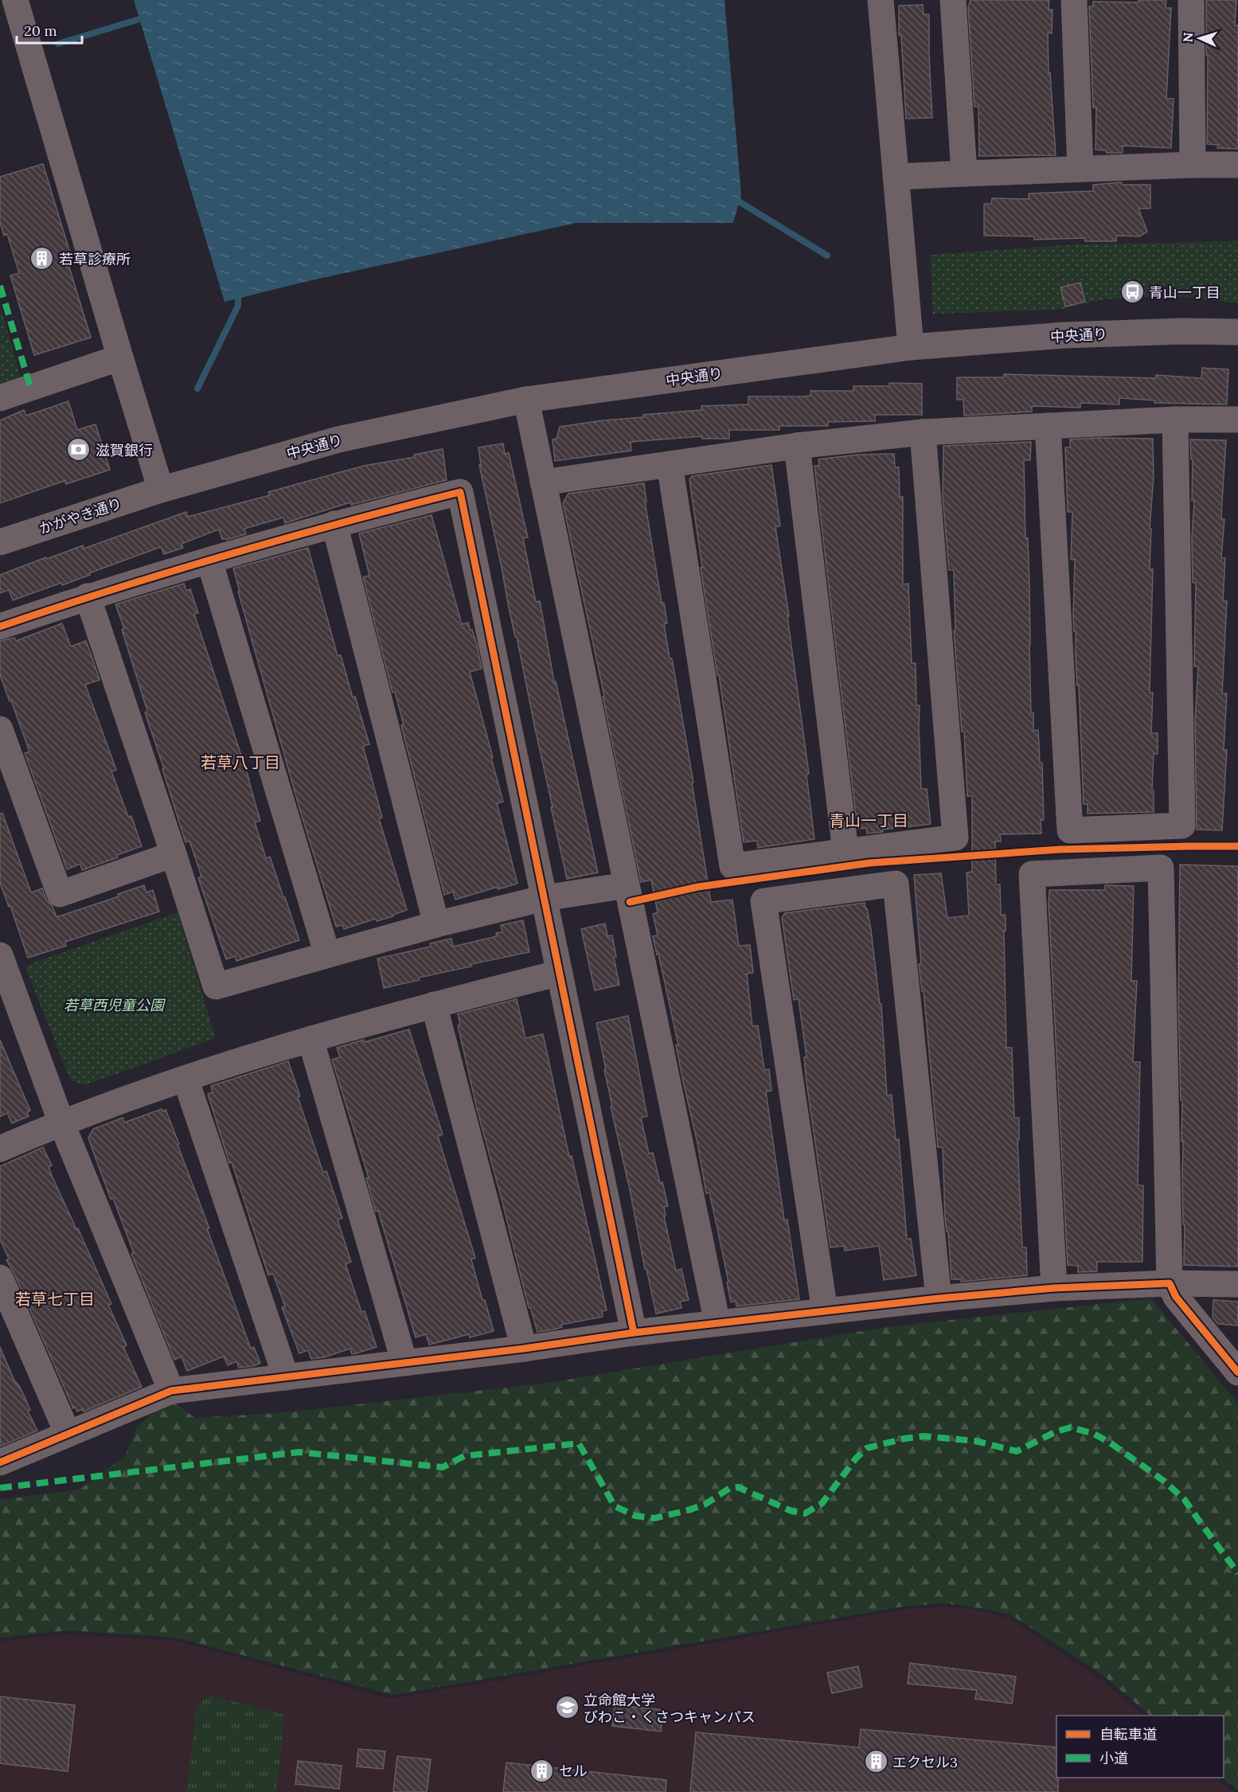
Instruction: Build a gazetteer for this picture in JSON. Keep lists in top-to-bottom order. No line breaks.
{"streets":{"street":["中央通り","かがやき通り"]},"crossings":[["中央通り","かがやき通り"]],"districts":["若草八丁目","青山一丁目","若草七丁目"],"parks":["若草西児童公園"],"places":{"building":["若草診療所","エクセル3","セル"],"bus stop":["青山一丁目"],"bank":["滋賀銀行"],"school or university":["立命館大学 びわこ・くさつキャンパス"]},"legend":["自転車道","小道"],"scale_bar":"20 m","north":"left"}
